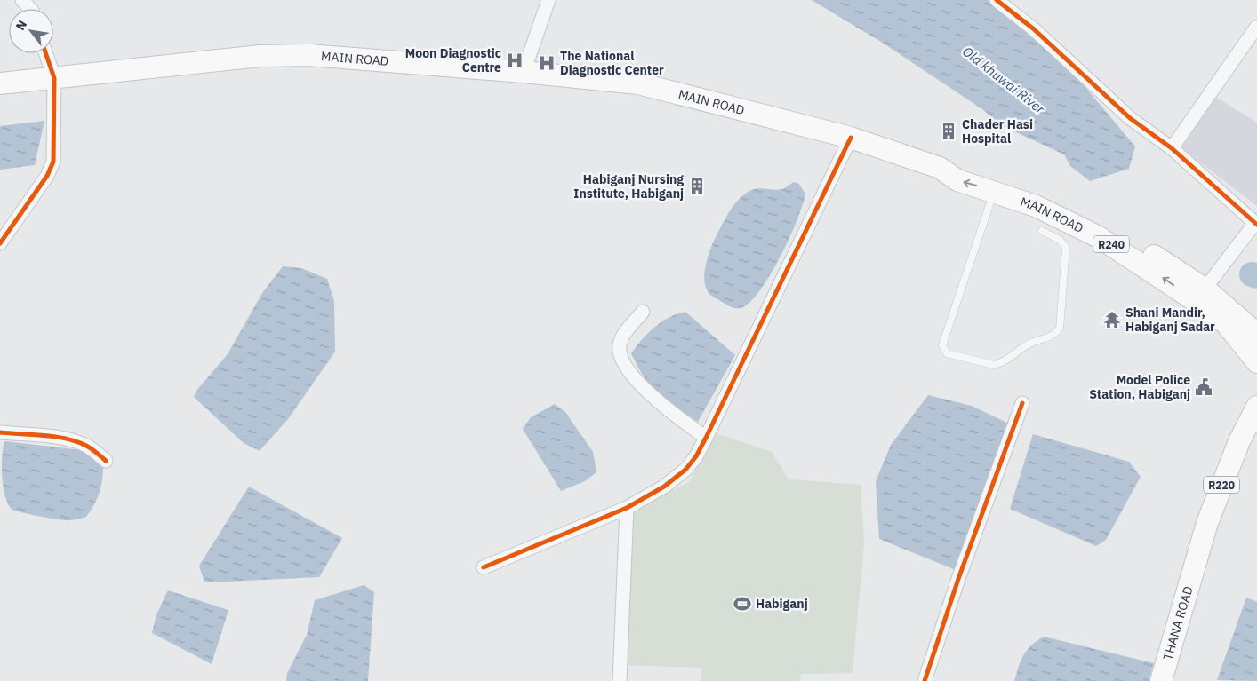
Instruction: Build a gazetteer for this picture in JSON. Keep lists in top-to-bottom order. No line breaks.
{"streets":{"main road":["MAIN ROAD","R240","R220","THANA ROAD"]},"water":["Old khuwai River"],"places":{"hospital":["Moon Diagnostic Centre","The National Diagnostic Center"],"building":["Chader Hasi Hospital","Habiganj Nursing Institute, Habiganj"],"temple":["Shani Mandir, Habiganj Sadar"],"public building":["Model Police Station, Habiganj"],"sports":["Habiganj"]},"north":"top left"}
